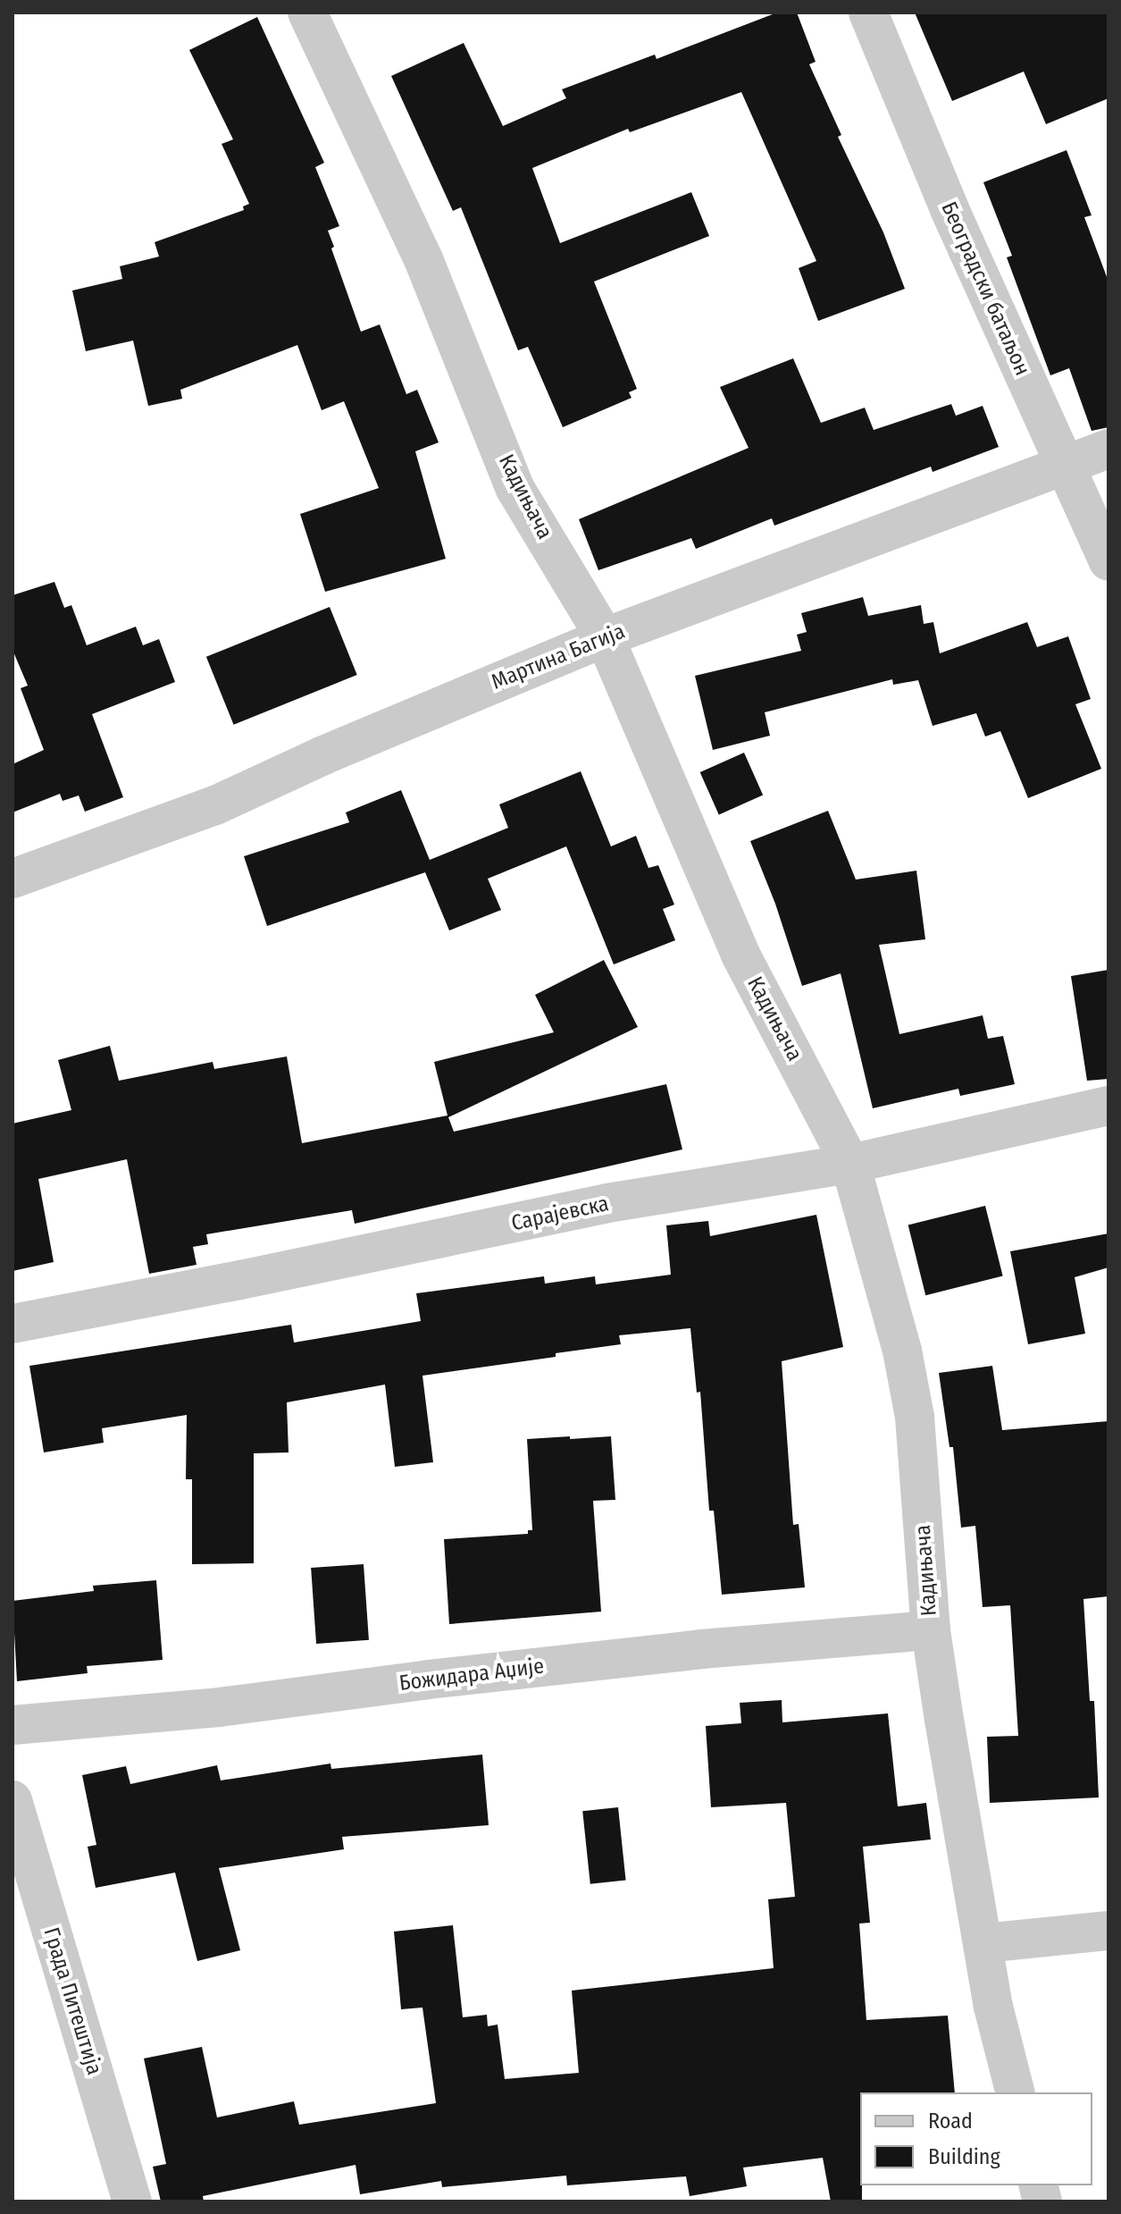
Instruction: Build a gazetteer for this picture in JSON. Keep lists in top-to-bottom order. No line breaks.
{"streets":{"street":["Београдски батаљон","Кадињача","Мартина Багија","Сарајевска","Божидара Аџије","Града Питештија"]},"crossings":[["Београдски батаљон","Мартина Багија"],["Кадињача","Мартина Багија"],["Кадињача","Сарајевска"],["Кадињача","Божидара Аџије"]],"legend":["Road","Building"]}
